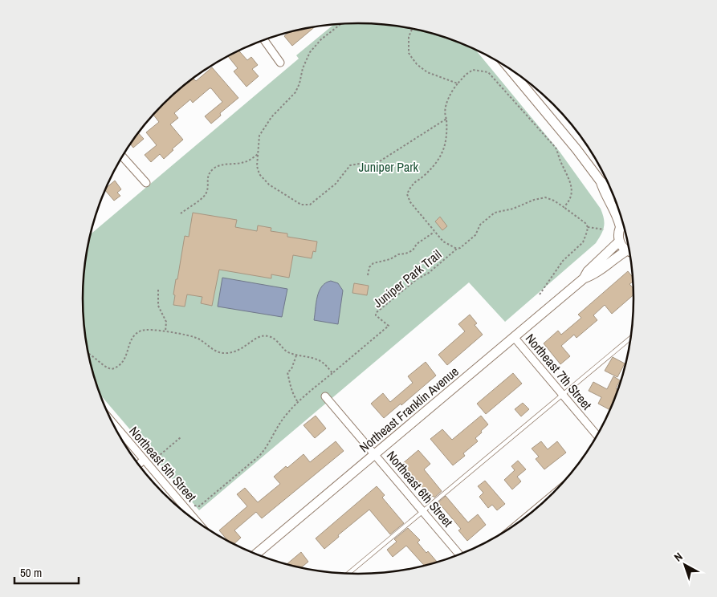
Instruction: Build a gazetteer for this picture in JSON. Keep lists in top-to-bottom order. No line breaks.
{"streets":{"street":["Northeast 7th Street","Northeast Franklin Avenue","Northeast 5th Street","Northeast 6th Street"],"path":["Juniper Park Trail"]},"crossings":[["Northeast 7th Street","Northeast Franklin Avenue"],["Northeast Franklin Avenue","Northeast 6th Street"]],"parks":["Juniper Park"],"scale_bar":"50 m","north":"top left"}
